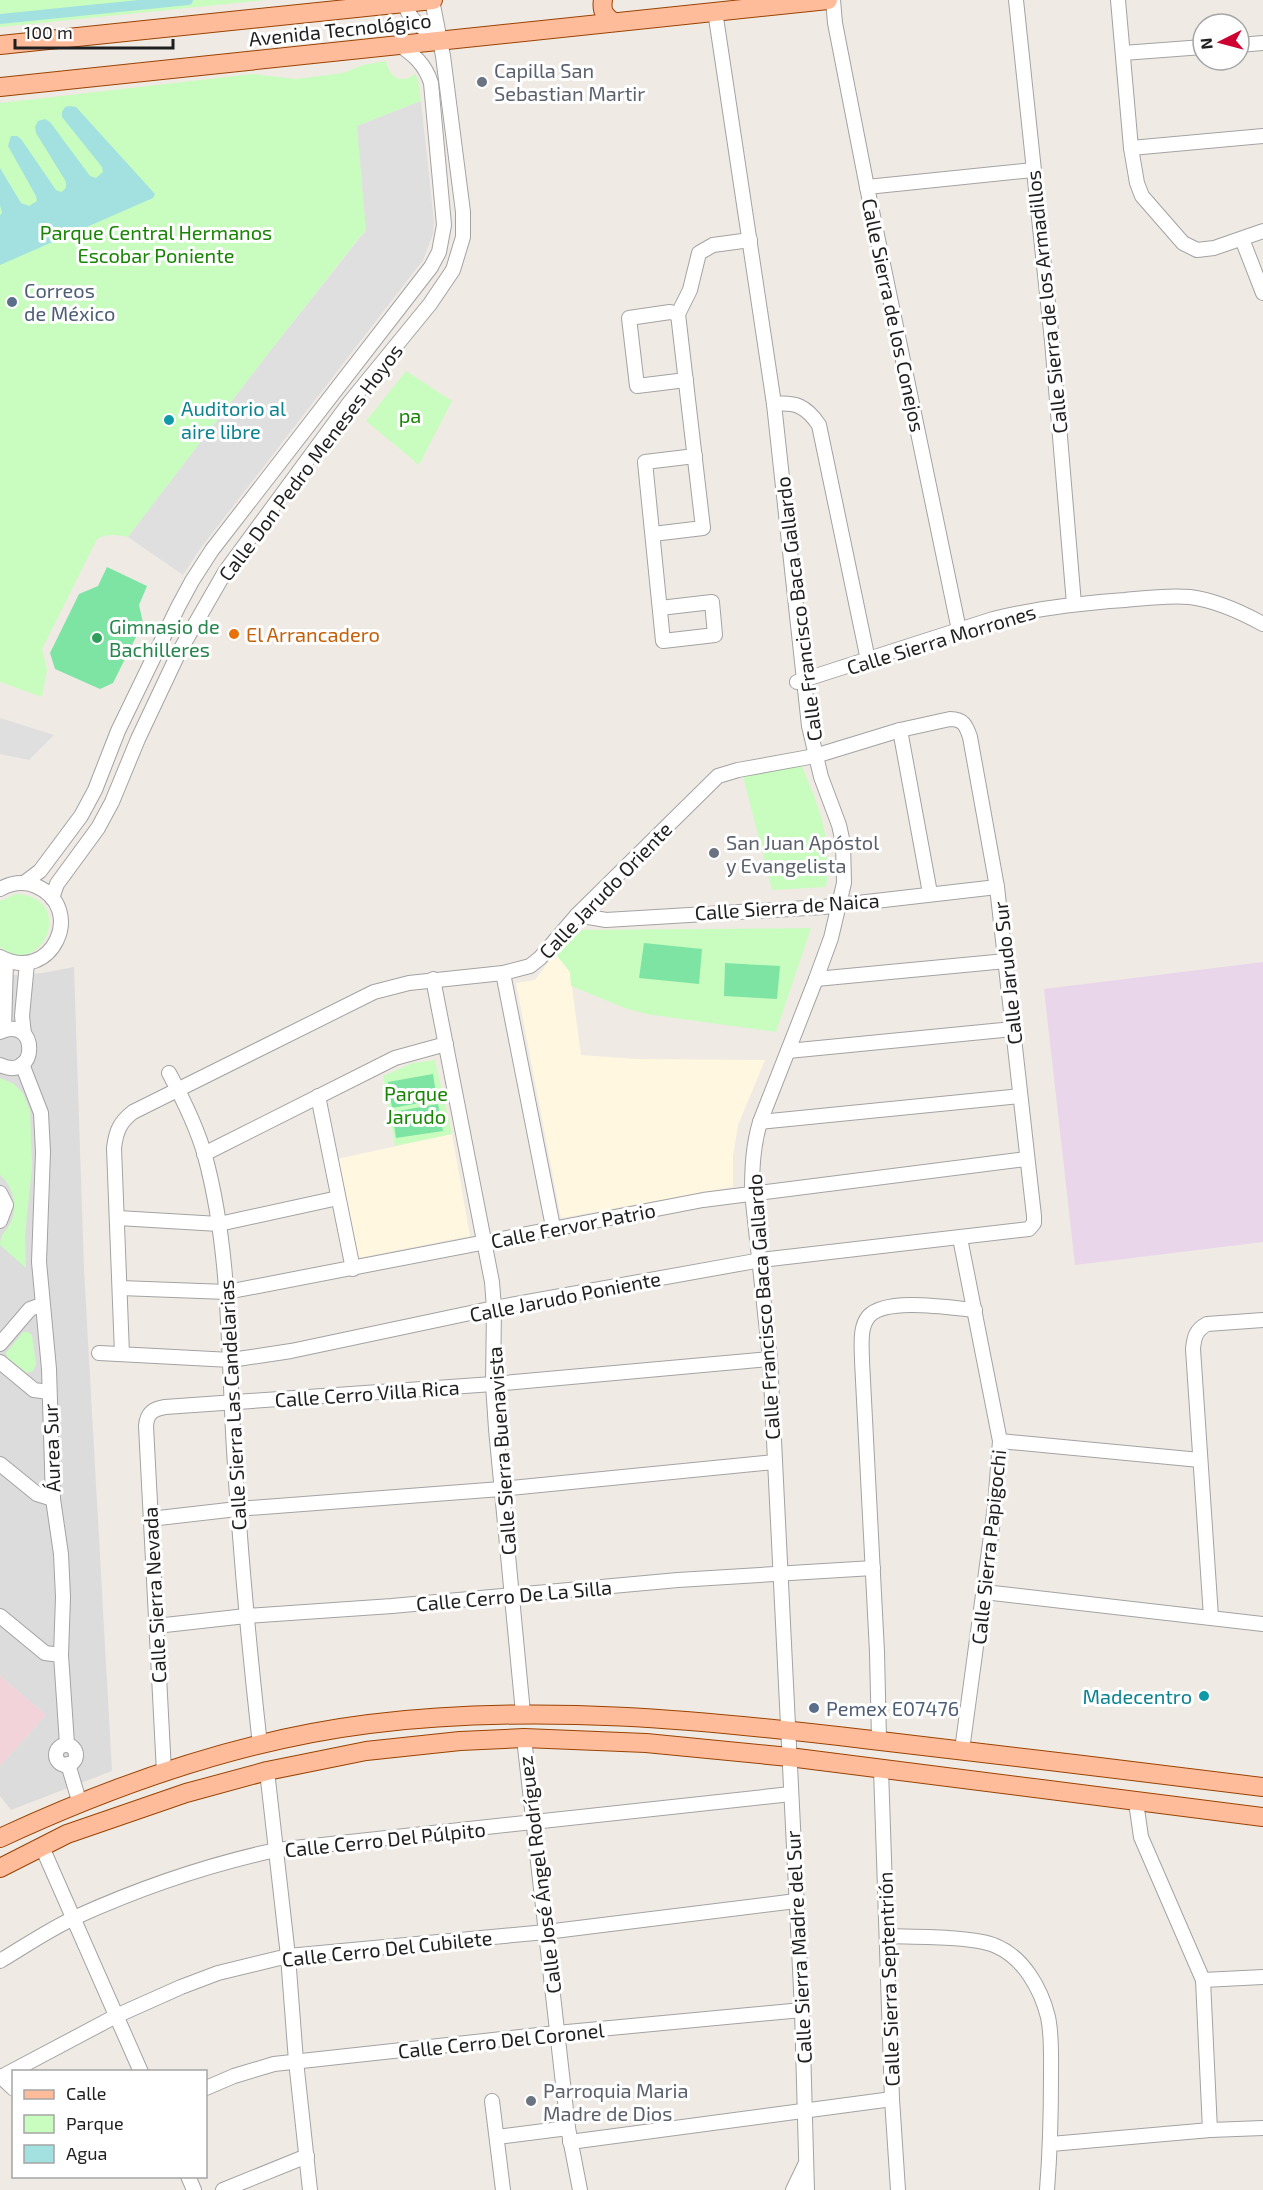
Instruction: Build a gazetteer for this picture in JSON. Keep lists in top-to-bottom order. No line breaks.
{"streets":{"main road":["Avenida Tecnológico"],"street":["Calle Sierra de los Armadillos","Calle Sierra de los Conejos","Calle Don Pedro Meneses Hoyos","Calle Francisco Baca Gallardo","Calle Sierra Morrones","Calle Jarudo Oriente","Calle Sierra de Naica","Calle Jarudo Sur","Calle Fervor Patrio","Calle Jarudo Poniente","Calle Cerro Villa Rica","Calle Sierra Las Candelarias","Áurea Sur","Calle Sierra Buenavista","Calle Sierra Papigochi","Calle Sierra Nevada","Calle Cerro De La Silla","Calle Cerro Del Púlpito","Calle José Ángel Rodríguez","Calle Sierra Madre del Sur","Calle Cerro Del Cubilete","Calle Sierra Septentrión","Calle Cerro Del Coronel"]},"crossings":[["Avenida Tecnológico","Calle Don Pedro Meneses Hoyos"],["Avenida Tecnológico","Calle Francisco Baca Gallardo"],["Calle Sierra de los Armadillos","Calle Sierra Morrones"],["Calle Sierra de los Conejos","Calle Sierra Morrones"],["Calle Francisco Baca Gallardo","Calle Sierra Morrones"],["Calle Francisco Baca Gallardo","Calle Jarudo Oriente"],["Calle Francisco Baca Gallardo","Calle Sierra de Naica"],["Calle Francisco Baca Gallardo","Calle Fervor Patrio"],["Calle Francisco Baca Gallardo","Calle Jarudo Poniente"],["Calle Francisco Baca Gallardo","Calle Cerro Villa Rica"],["Calle Francisco Baca Gallardo","Calle Cerro De La Silla"],["Calle Francisco Baca Gallardo","Calle Sierra Madre del Sur"],["Calle Jarudo Oriente","Calle Sierra de Naica"],["Calle Jarudo Oriente","Calle Jarudo Sur"],["Calle Jarudo Oriente","Calle Sierra Las Candelarias"],["Calle Jarudo Oriente","Calle Sierra Buenavista"],["Calle Sierra de Naica","Calle Jarudo Sur"],["Calle Jarudo Sur","Calle Fervor Patrio"],["Calle Jarudo Sur","Calle Jarudo Poniente"],["Calle Fervor Patrio","Calle Sierra Las Candelarias"],["Calle Fervor Patrio","Calle Sierra Buenavista"],["Calle Jarudo Poniente","Calle Sierra Las Candelarias"],["Calle Jarudo Poniente","Calle Sierra Buenavista"],["Calle Jarudo Poniente","Calle Sierra Papigochi"],["Calle Cerro Villa Rica","Calle Sierra Las Candelarias"],["Calle Cerro Villa Rica","Calle Sierra Buenavista"],["Calle Cerro Villa Rica","Calle Sierra Nevada"],["Calle Sierra Las Candelarias","Calle Cerro De La Silla"],["Calle Sierra Buenavista","Calle Cerro De La Silla"],["Calle Sierra Nevada","Calle Cerro De La Silla"],["Calle Cerro Del Púlpito","Calle José Ángel Rodríguez"],["Calle Cerro Del Púlpito","Calle Sierra Madre del Sur"],["Calle José Ángel Rodríguez","Calle Cerro Del Cubilete"],["Calle José Ángel Rodríguez","Calle Cerro Del Coronel"],["Calle Sierra Madre del Sur","Calle Cerro Del Cubilete"],["Calle Sierra Madre del Sur","Calle Cerro Del Coronel"]],"parks":["Parque Central Hermanos Escobar Poniente","pa","Parque Jarudo"],"places":["Capilla San Sebastian Martir","Correos de México","Auditorio al aire libre","El Arrancadero","Gimnasio de Bachilleres","San Juan Apóstol y Evangelista","Madecentro","Pemex E07476","Parroquia Maria Madre de Dios"],"legend":["Calle","Parque","Agua"],"scale_bar":"100 m","north":"left"}
